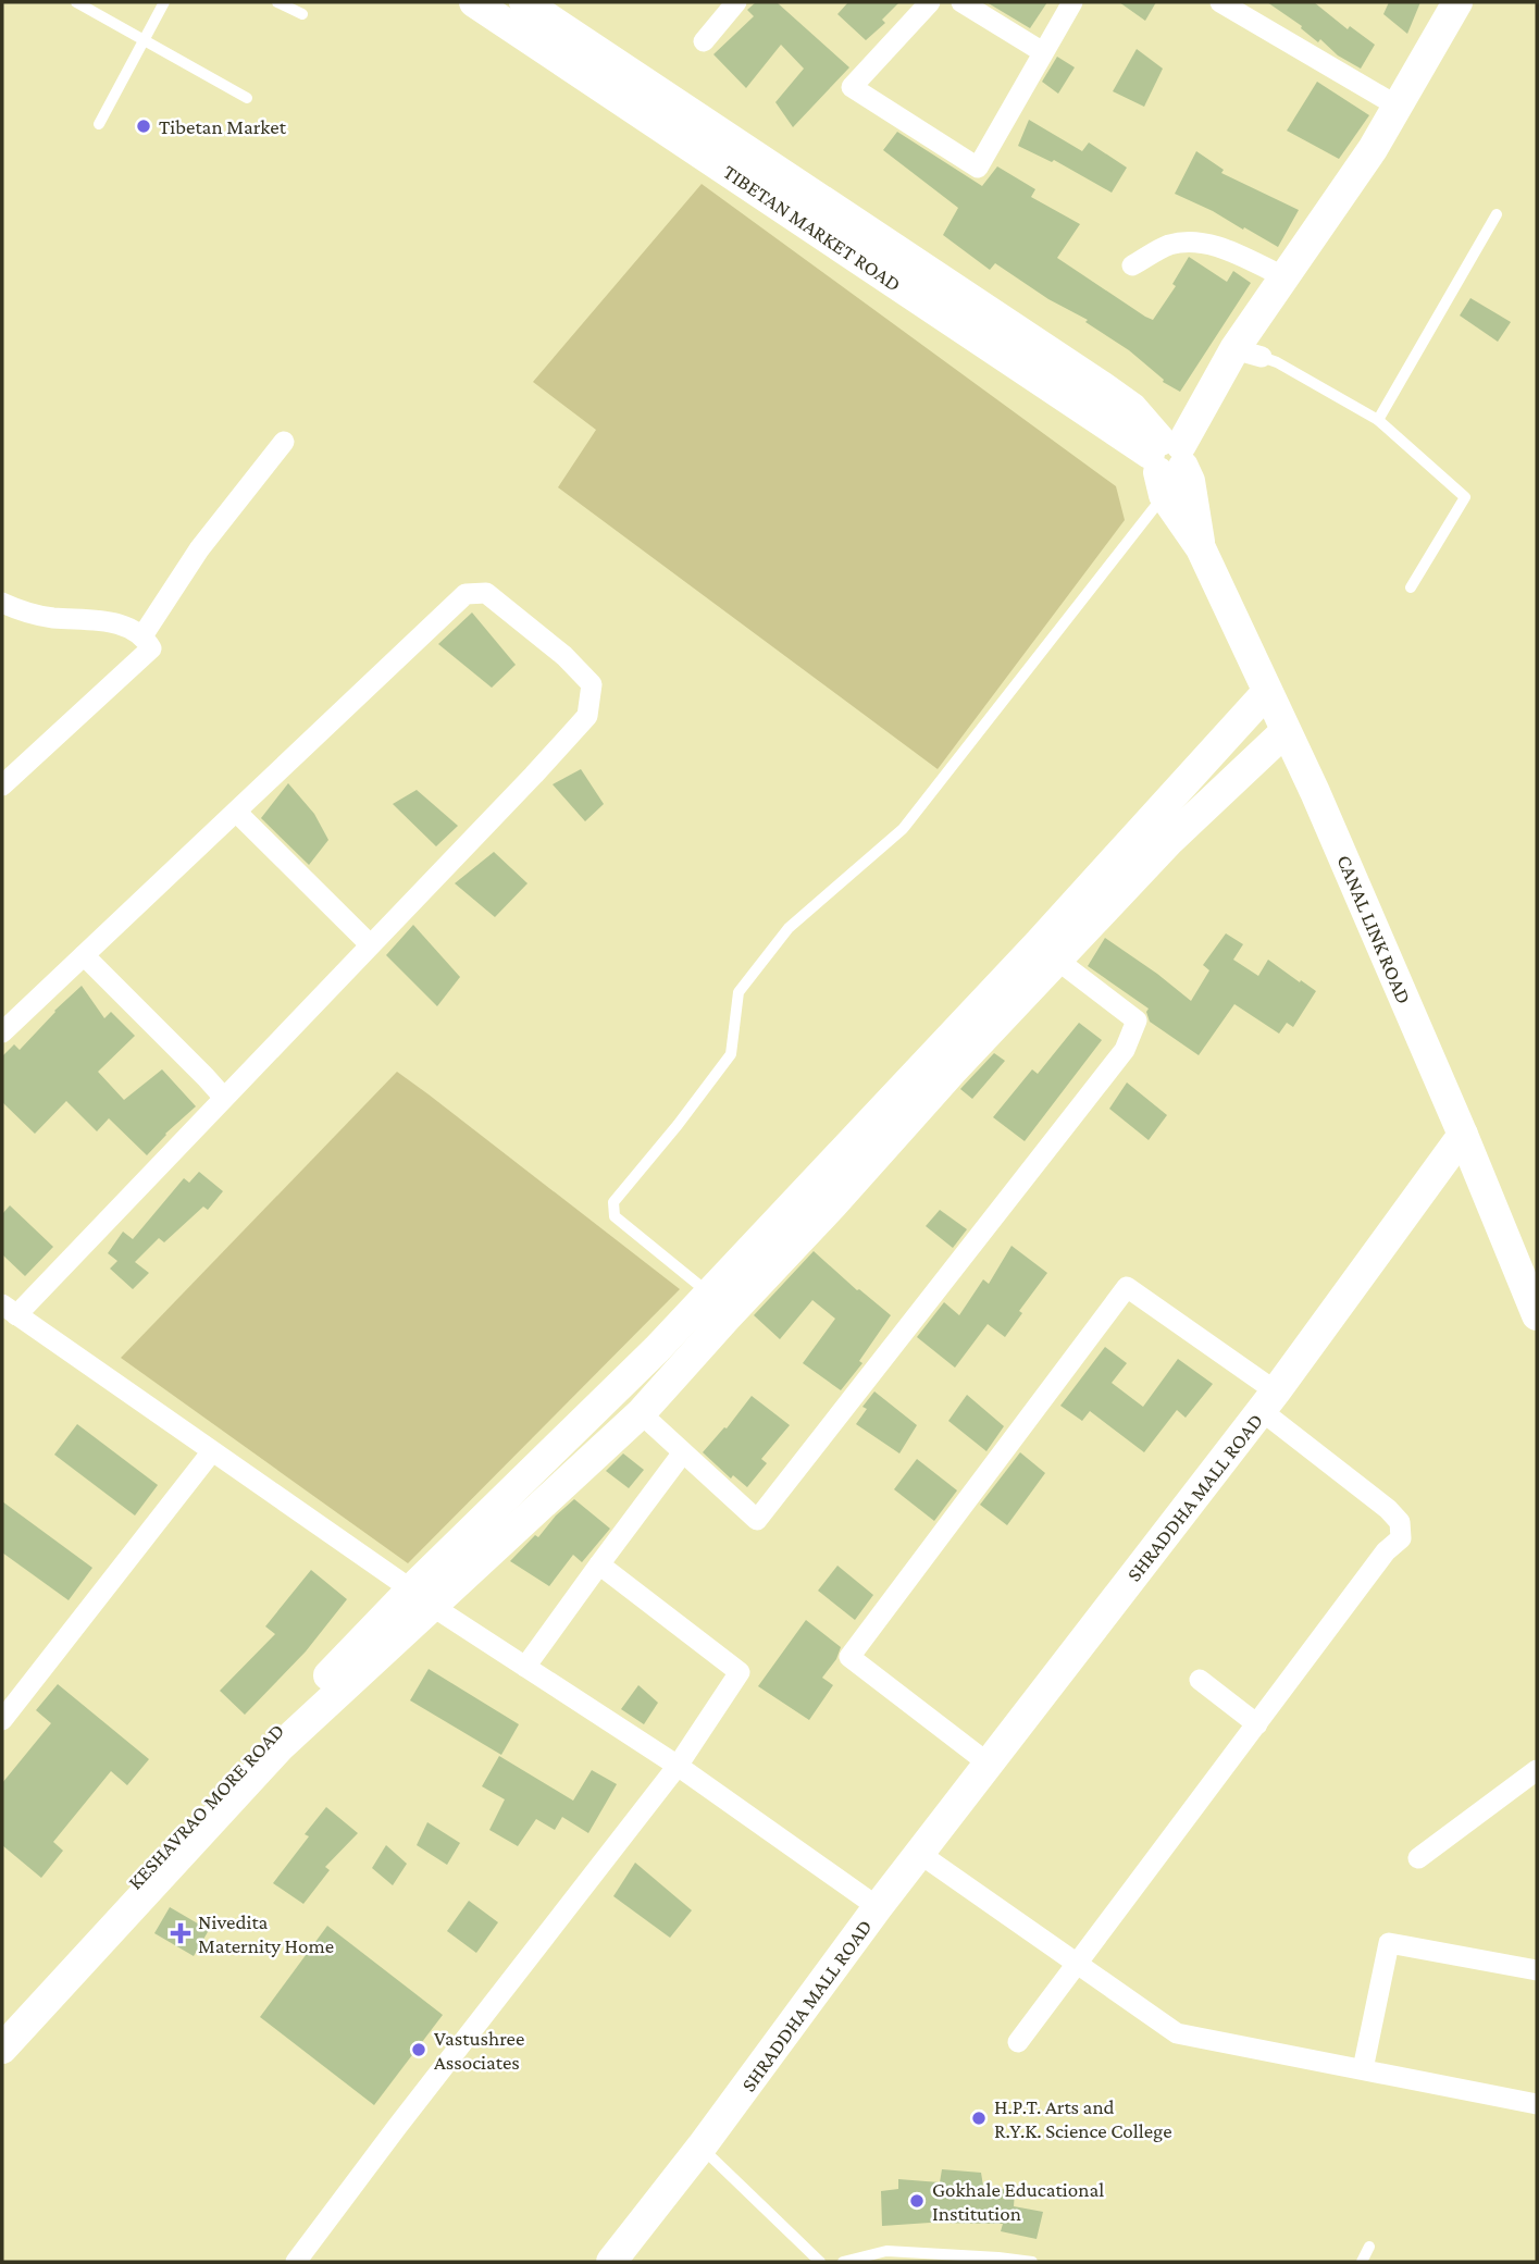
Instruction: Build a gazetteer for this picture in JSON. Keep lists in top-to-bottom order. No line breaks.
{"streets":{"street":["TIBETAN MARKET ROAD","CANAL LINK ROAD","SHRADDHA MALL ROAD","KESHAVRAO MORE ROAD"]},"crossings":[["TIBETAN MARKET ROAD","CANAL LINK ROAD"],["CANAL LINK ROAD","SHRADDHA MALL ROAD"],["SHRADDHA MALL ROAD","KESHAVRAO MORE ROAD"]],"places":{"other":["Tibetan Market","Vastushree Associates","H.P.T. Arts and R.Y.K. Science College","Gokhale Educational Institution"],"health":["Nivedita Maternity Home"]}}
